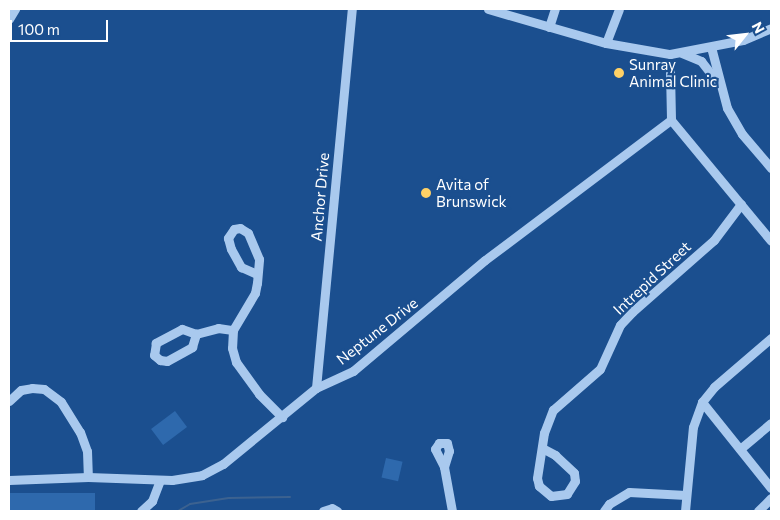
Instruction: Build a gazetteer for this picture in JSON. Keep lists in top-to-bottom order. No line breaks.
{"streets":{"street":["Anchor Drive","Intrepid Street","Neptune Drive"]},"crossings":[["Anchor Drive","Neptune Drive"]],"places":["Sunray Animal Clinic","Avita of Brunswick"],"scale_bar":"100 m","north":"top right"}
